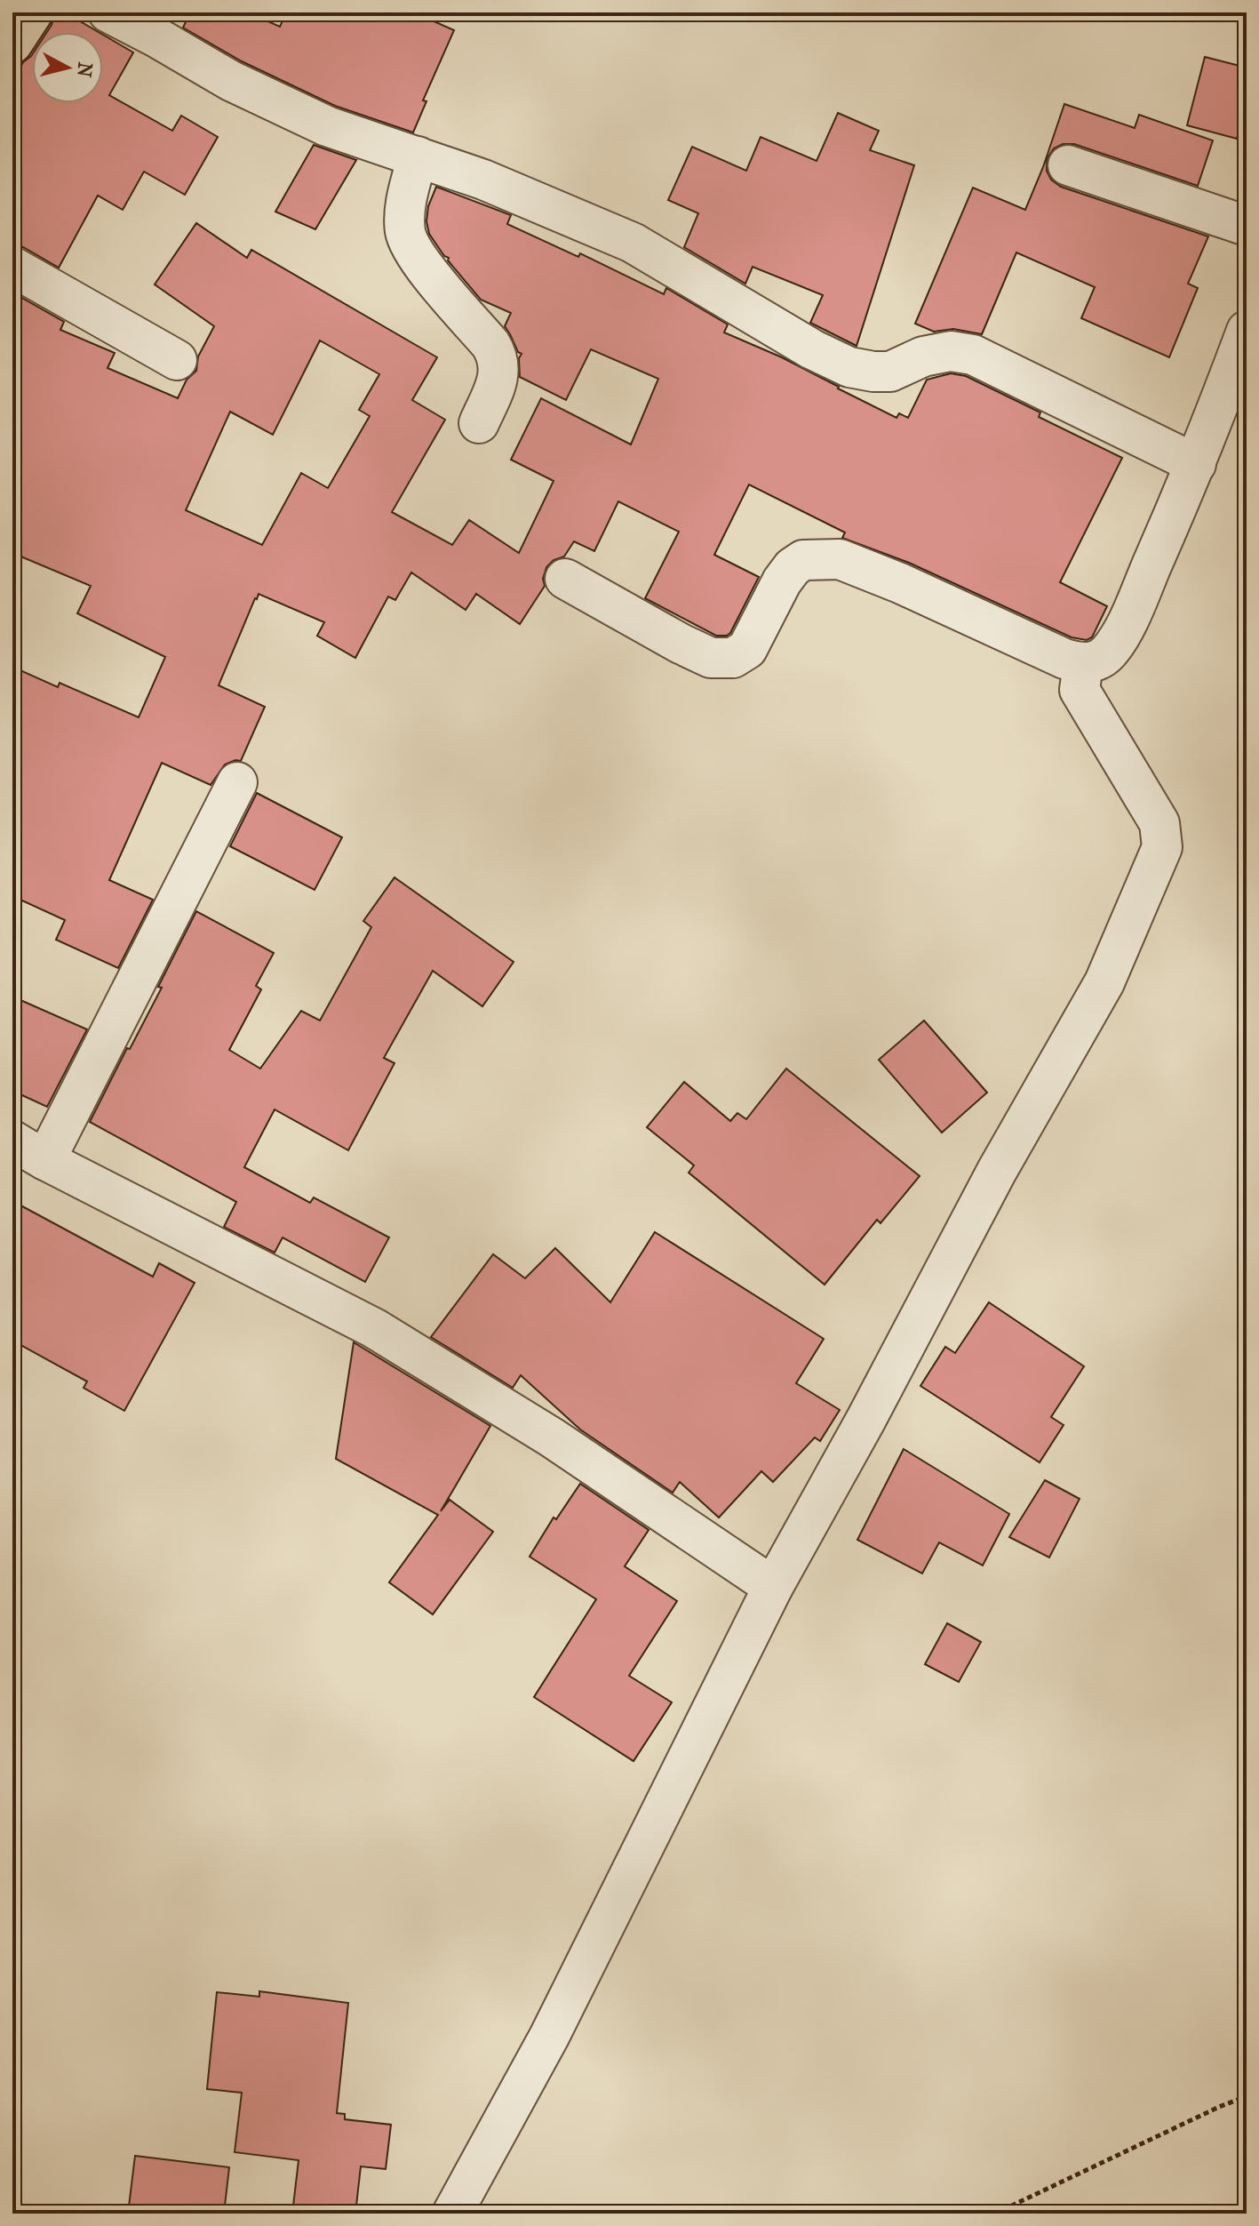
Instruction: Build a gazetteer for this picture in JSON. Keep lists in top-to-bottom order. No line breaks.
{"north":"right"}
